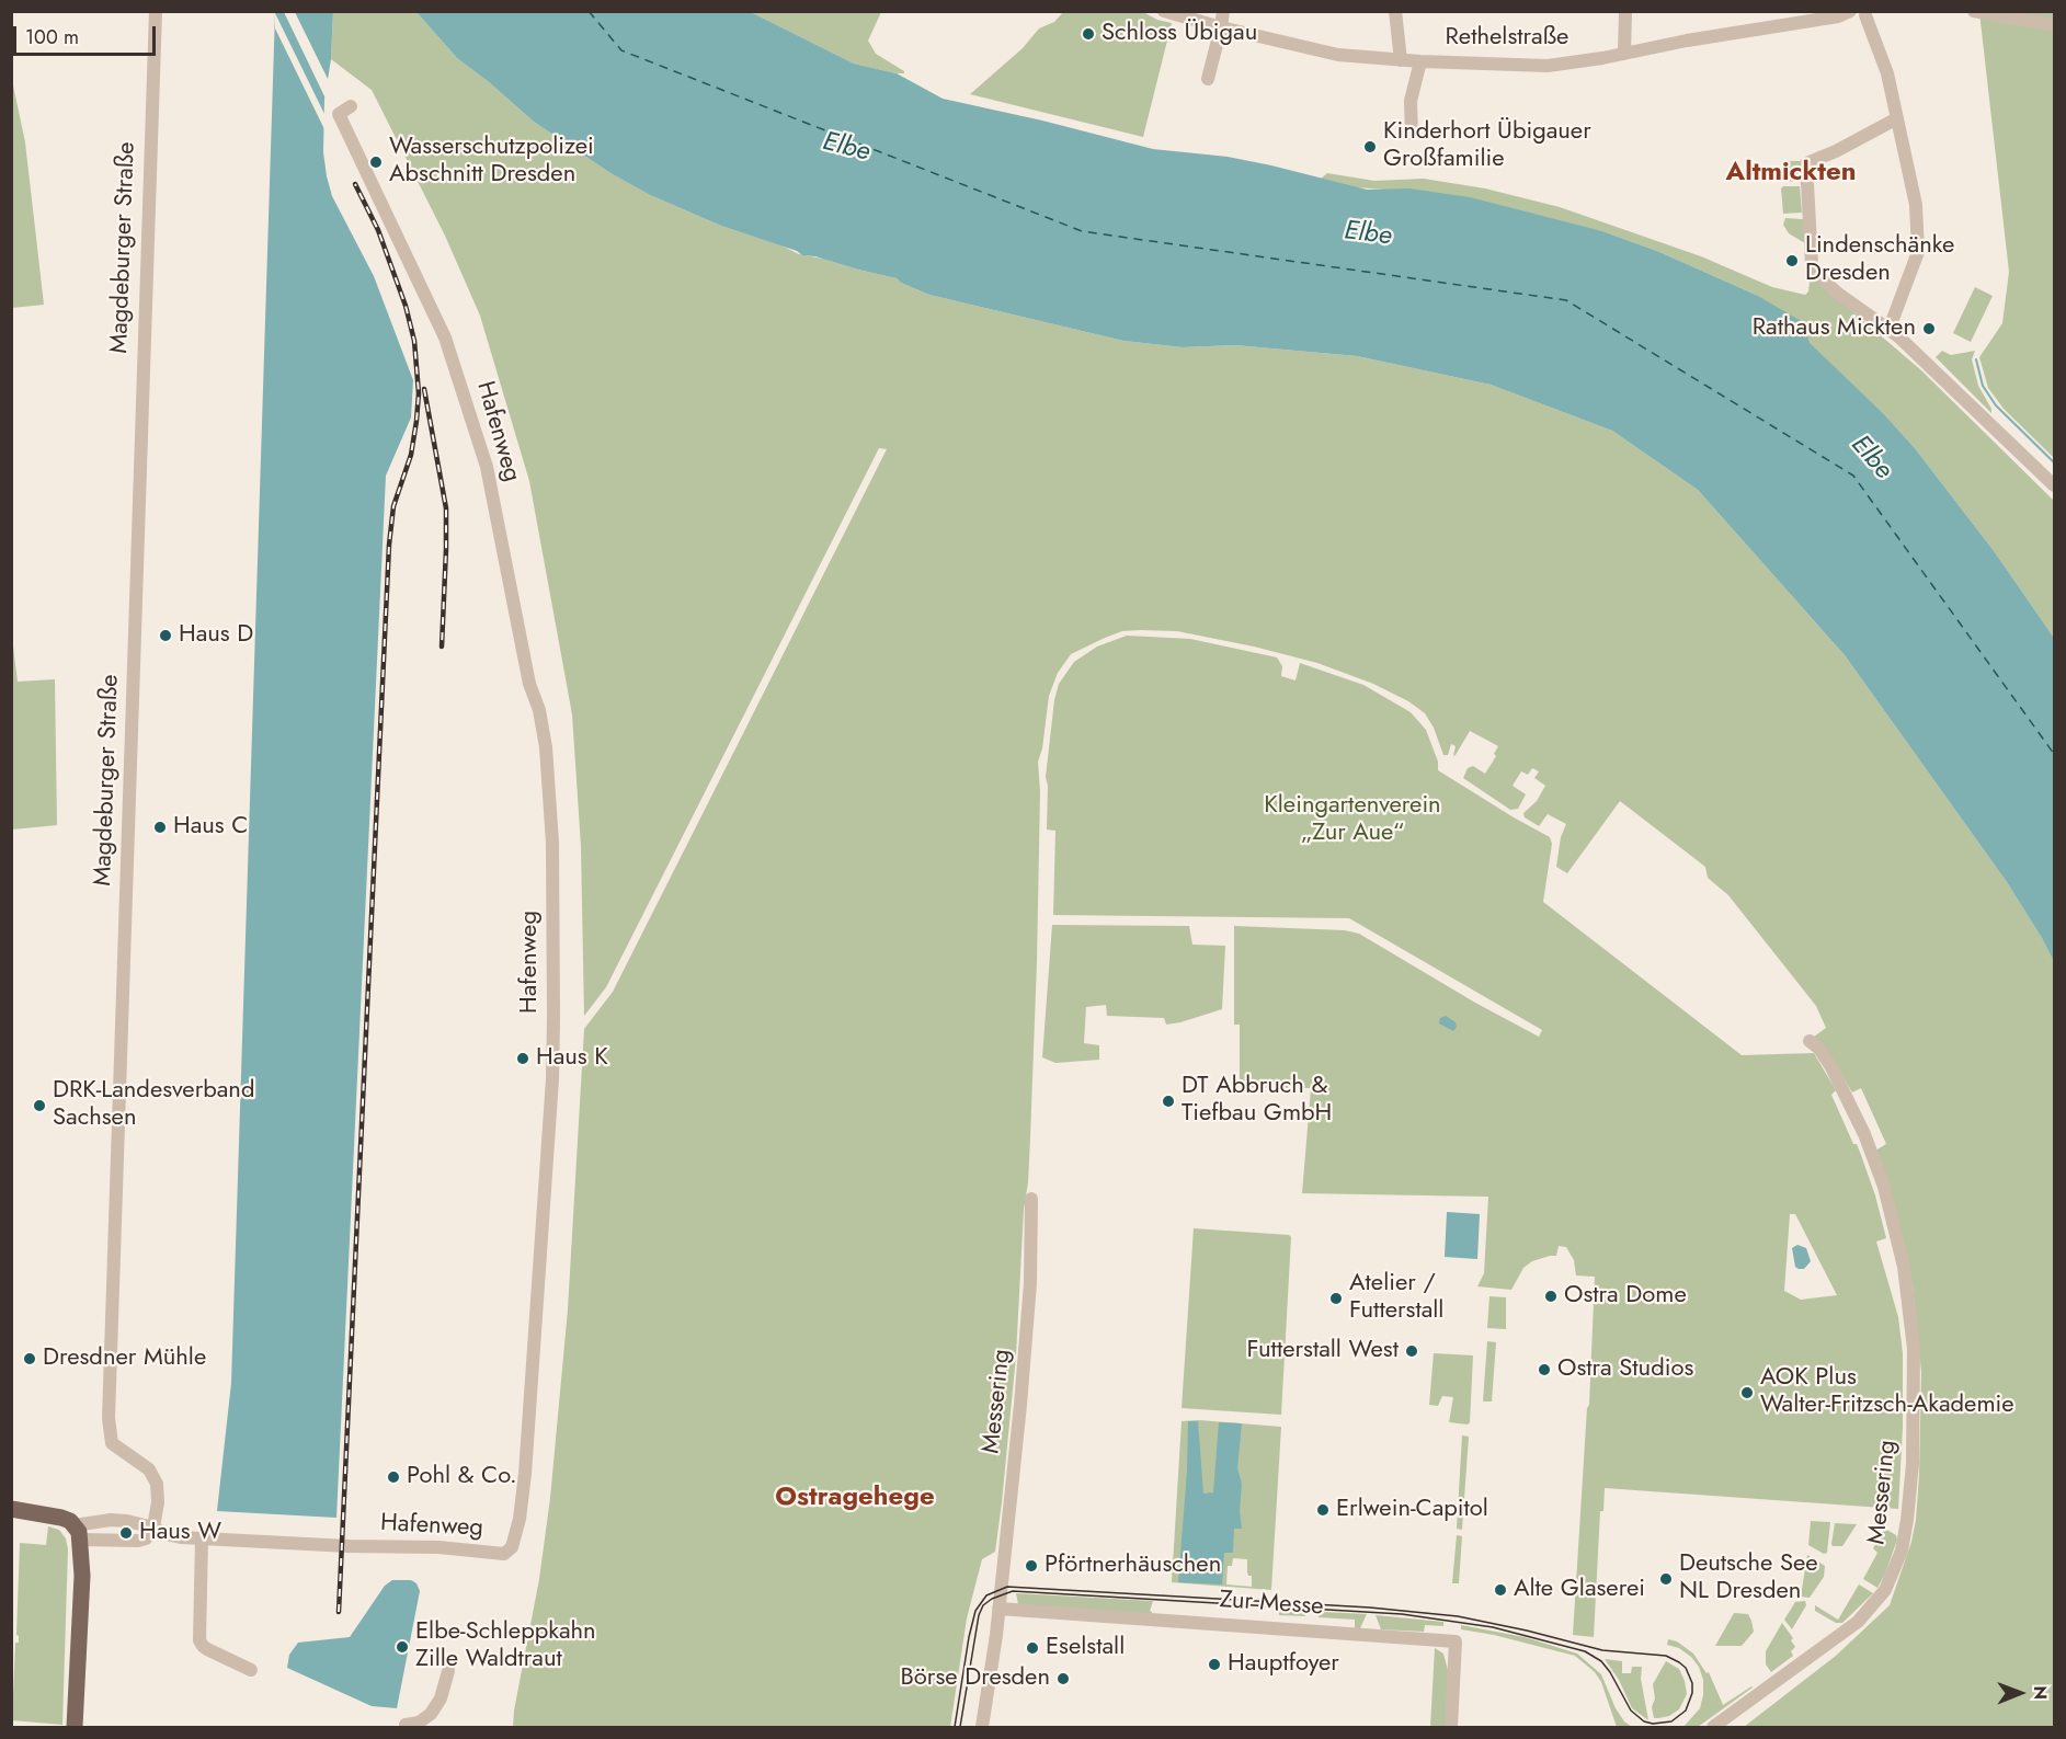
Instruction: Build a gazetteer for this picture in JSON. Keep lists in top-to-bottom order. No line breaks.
{"streets":{"street":["Rethelstraße","Magdeburger Straße","Hafenweg","Messering","Zur Messe"]},"crossings":[["Magdeburger Straße","Hafenweg"],["Messering","Zur Messe"]],"districts":["Altmickten","Ostragehege"],"water":["Elbe"],"parks":["Kleingartenverein „Zur Aue“"],"places":["Schloss Übigau","Kinderhort Übigauer Großfamilie","Wasserschutzpolizei Abschnitt Dresden","Lindenschänke Dresden","Rathaus Mickten","Haus D","Haus C","Haus K","DT Abbruch & Tiefbau GmbH","DRK-Landesverband Sachsen","Ostra Dome","Atelier / Futterstall","Futterstall West","Dresdner Mühle","Ostra Studios","AOK Plus Walter-Fritzsch-Akademie","Pohl & Co.","Erlwein-Capitol","Haus W","Pförtnerhäuschen","Deutsche See NL Dresden","Alte Glaserei","Elbe-Schleppkahn Zille Waldtraut","Eselstall","Hauptfoyer","Börse Dresden"],"scale_bar":"100 m","north":"right"}
